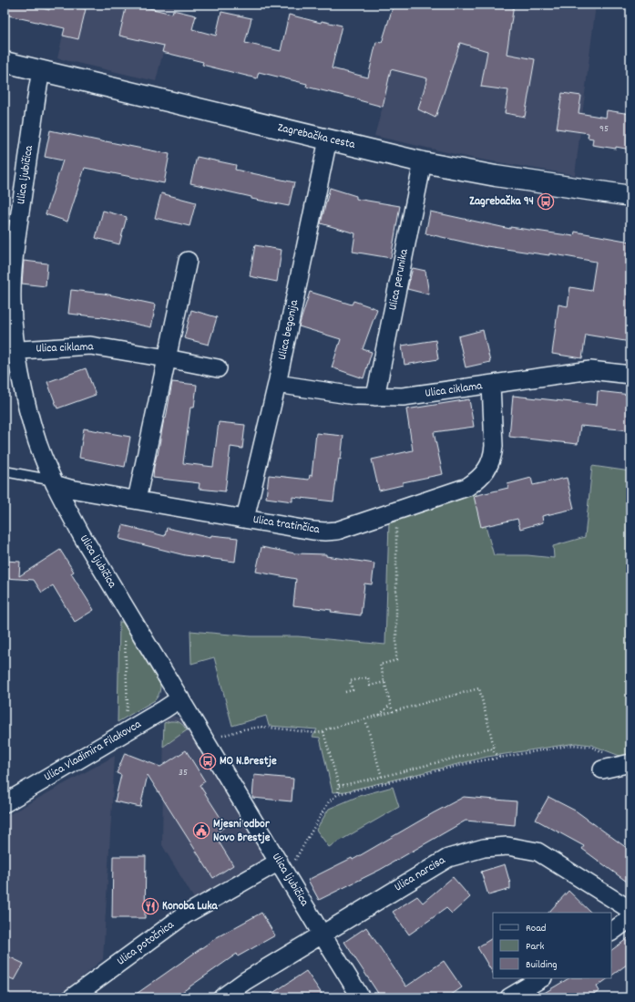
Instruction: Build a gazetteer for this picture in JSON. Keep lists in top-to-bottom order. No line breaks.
{"streets":{"main road":["Zagrebačka cesta"],"street":["Ulica ljubičica","Ulica perunika","Ulica begonija","Ulica ciklama","Ulica tratinčica","Ulica Vladimira Filakovca","Ulica narcisa","Ulica potočnica"]},"crossings":[["Zagrebačka cesta","Ulica ljubičica"],["Zagrebačka cesta","Ulica perunika"],["Zagrebačka cesta","Ulica begonija"],["Ulica ljubičica","Ulica ciklama"],["Ulica ljubičica","Ulica tratinčica"],["Ulica ljubičica","Ulica Vladimira Filakovca"],["Ulica ljubičica","Ulica narcisa"],["Ulica ljubičica","Ulica potočnica"],["Ulica perunika","Ulica ciklama"],["Ulica begonija","Ulica ciklama"],["Ulica begonija","Ulica tratinčica"],["Ulica ciklama","Ulica tratinčica"]],"places":{"bus stop":["Zagrebačka 94","MO N.Brestje"],"public building":["Mjesni odbor Novo Brestje"],"restaurant":["Konoba Luka"]},"house_numbers":["95","35"],"legend":["Road","Park","Building"]}
